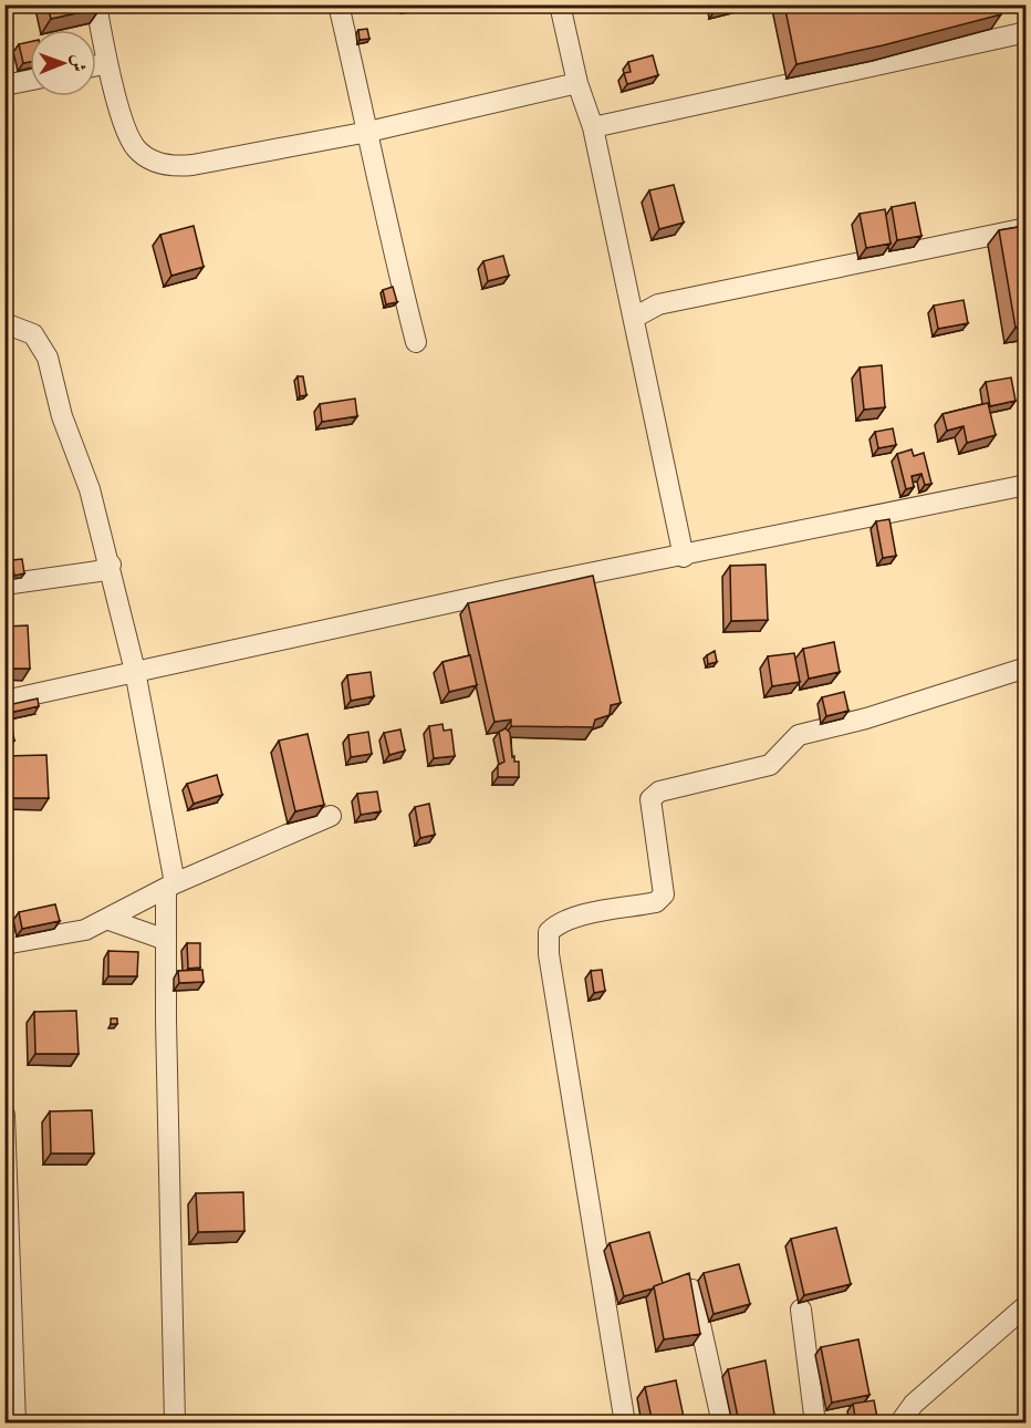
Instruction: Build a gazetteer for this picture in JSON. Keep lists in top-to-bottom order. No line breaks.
{"north":"right"}
